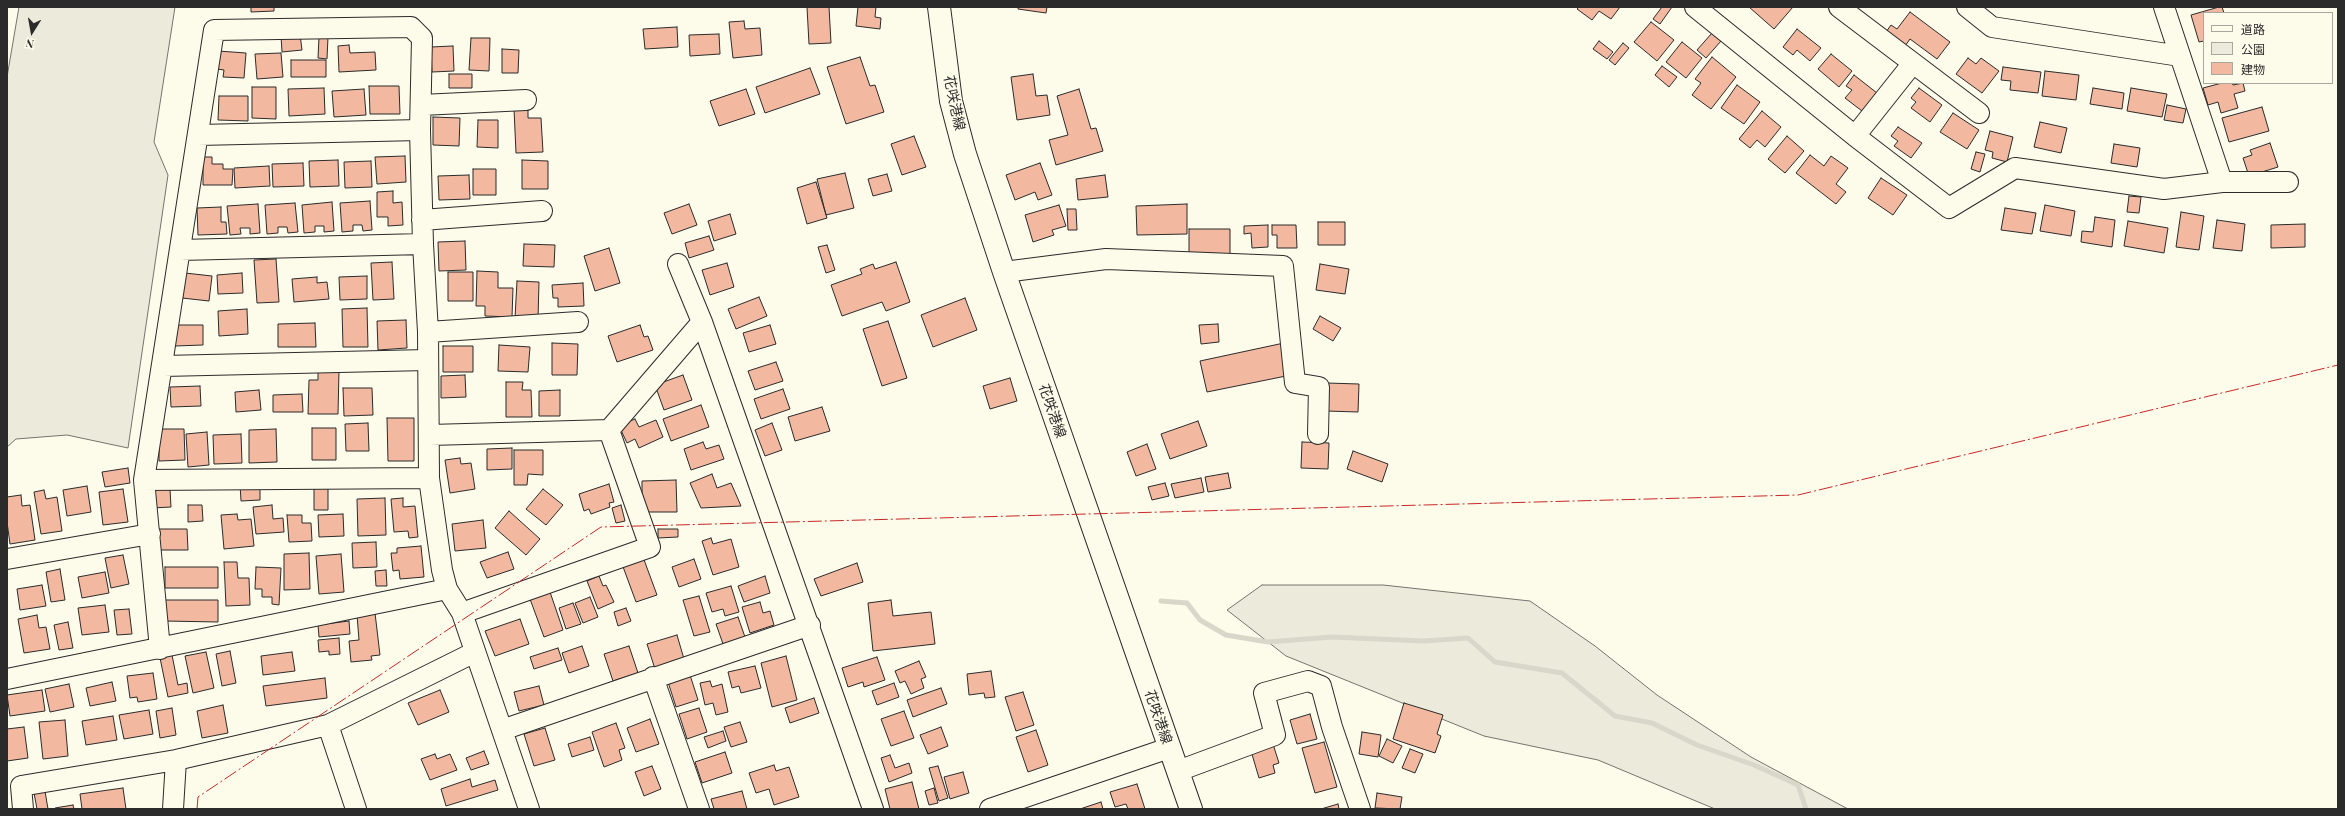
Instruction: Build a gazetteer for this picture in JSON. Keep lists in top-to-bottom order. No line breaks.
{"streets":{"main road":["花咲港線"]},"legend":["道路","公園","建物"],"north":"bottom"}
